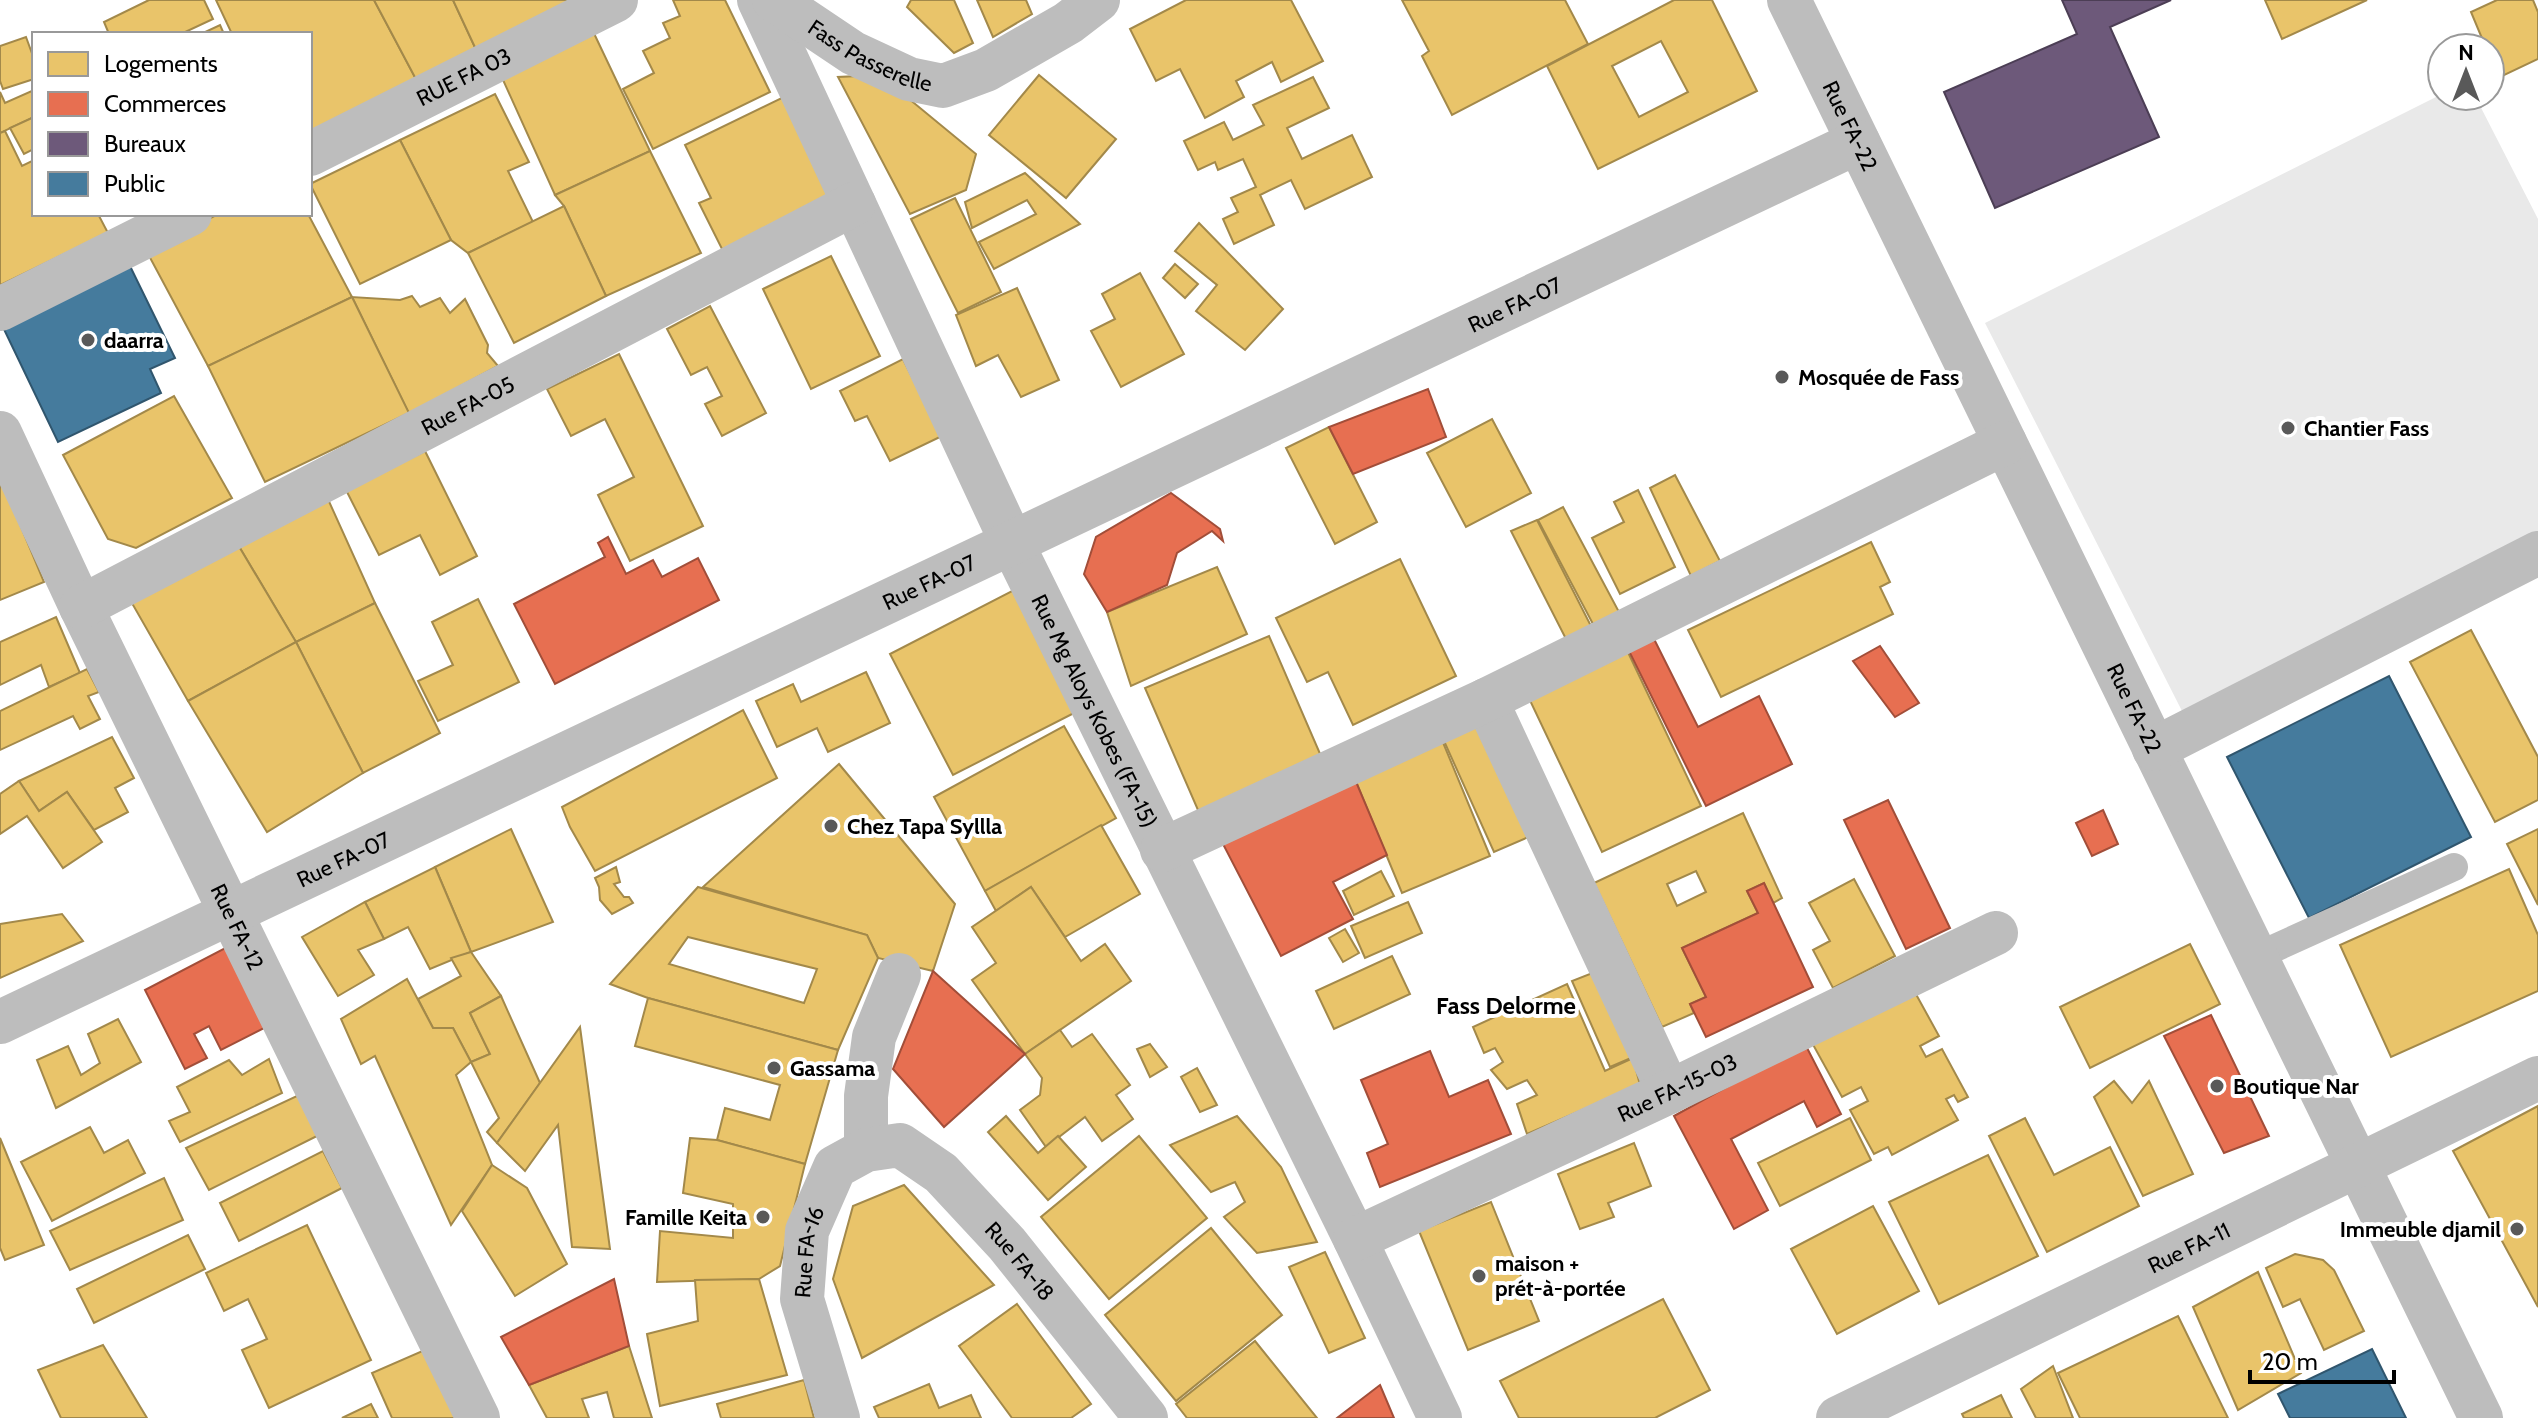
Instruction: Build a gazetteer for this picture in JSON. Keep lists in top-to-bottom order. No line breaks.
{"streets":{"street":["Fass Passerelle","RUE FA 03","Rue FA-22","Rue FA-07","Rue FA-05","Rue Mg Aloys Kobes (FA-15)","Rue FA-12","Rue FA-15-03","Rue FA-11","Rue FA-16","Rue FA-18"]},"crossings":[["Rue FA-22","Rue FA-07"],["Rue FA-22","Rue FA-11"],["Rue FA-07","Rue Mg Aloys Kobes (FA-15)"],["Rue FA-07","Rue FA-12"],["Rue FA-05","Rue Mg Aloys Kobes (FA-15)"],["Rue FA-05","Rue FA-12"],["Rue Mg Aloys Kobes (FA-15)","Rue FA-15-03"],["Rue FA-16","Rue FA-18"]],"districts":["Fass Delorme"],"places":["daarra","Mosquée de Fass","Chantier Fass","Chez Tapa Syllla","Gassama","Boutique Nar","Famille Keita","Immeuble djamil","maison + prét-à-portée"],"legend":["Logements","Commerces","Bureaux","Public"],"scale_bar":"20 m","north":"top"}
